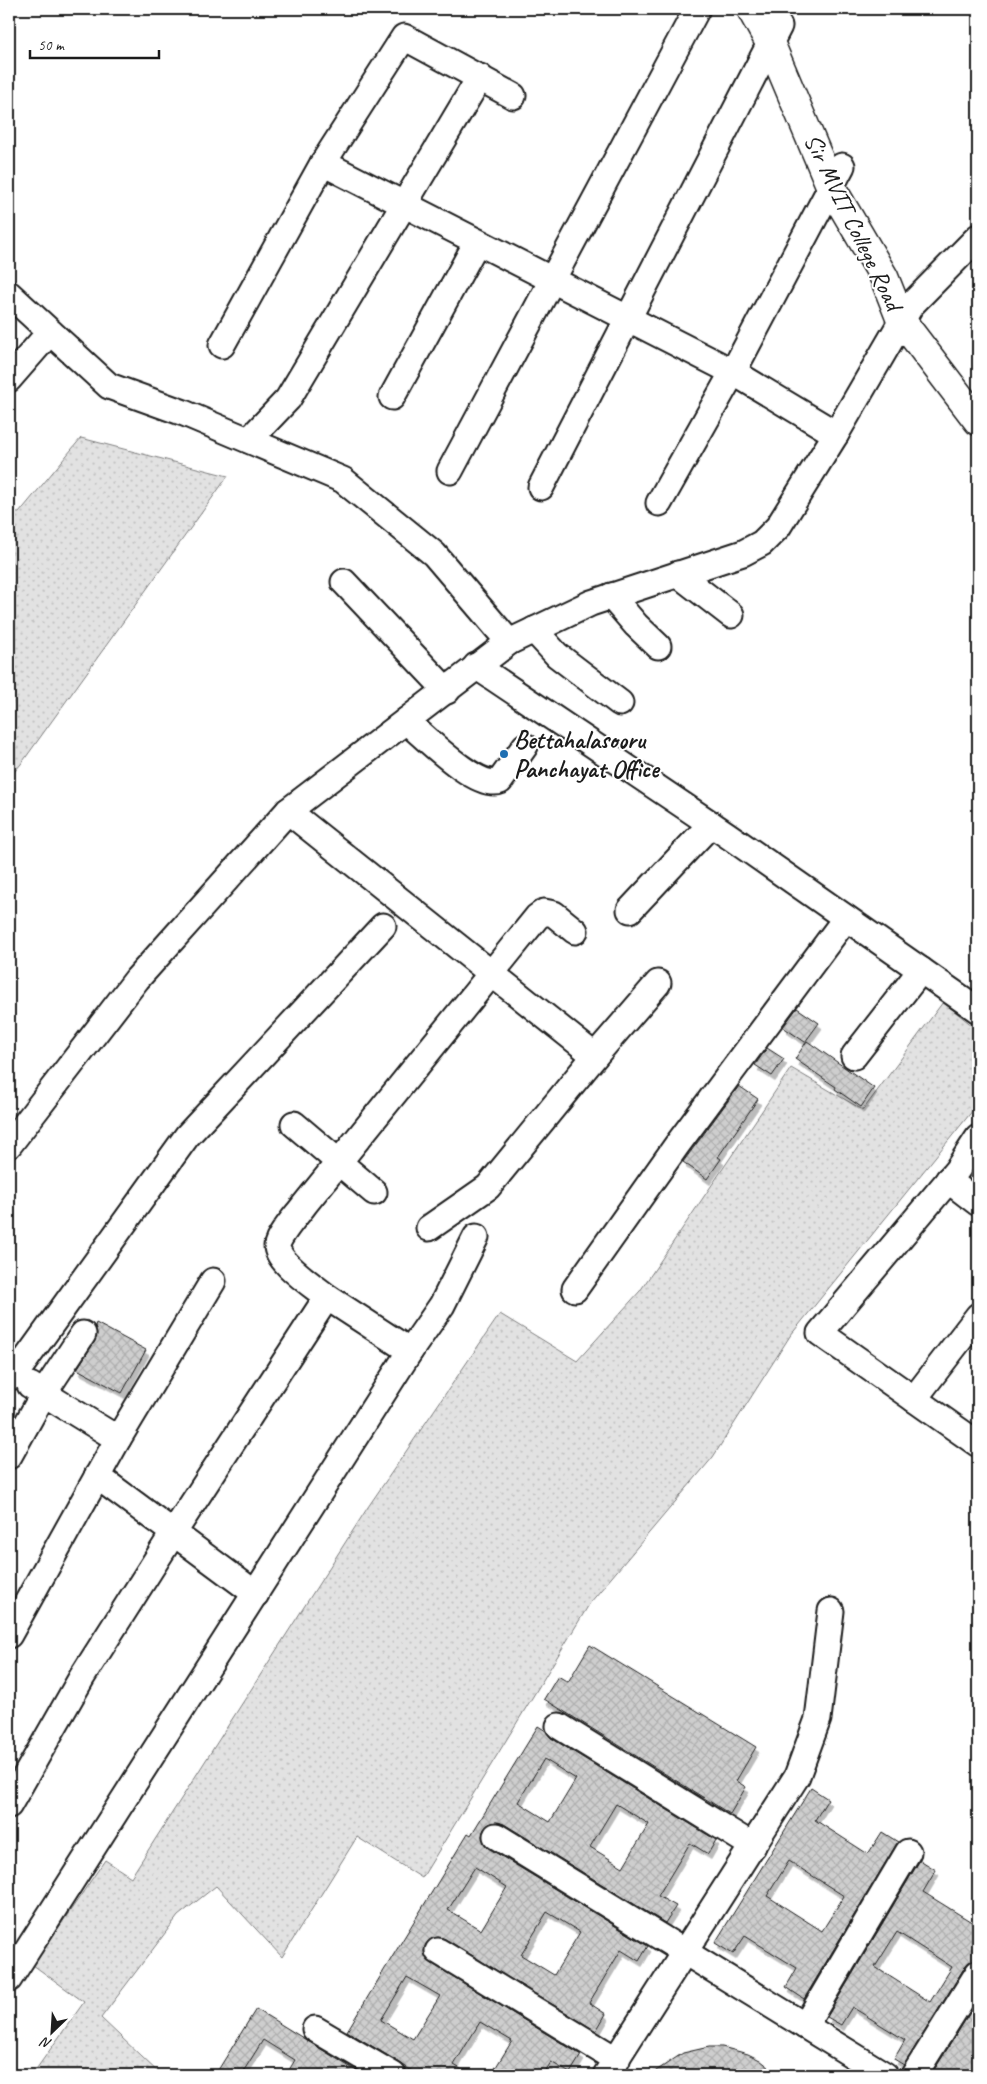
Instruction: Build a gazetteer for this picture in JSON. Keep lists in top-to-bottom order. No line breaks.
{"streets":{"main road":["Sir MVIT College Road"]},"places":["Bettahalasooru Panchayat Office"],"scale_bar":"50 m","north":"bottom left"}
